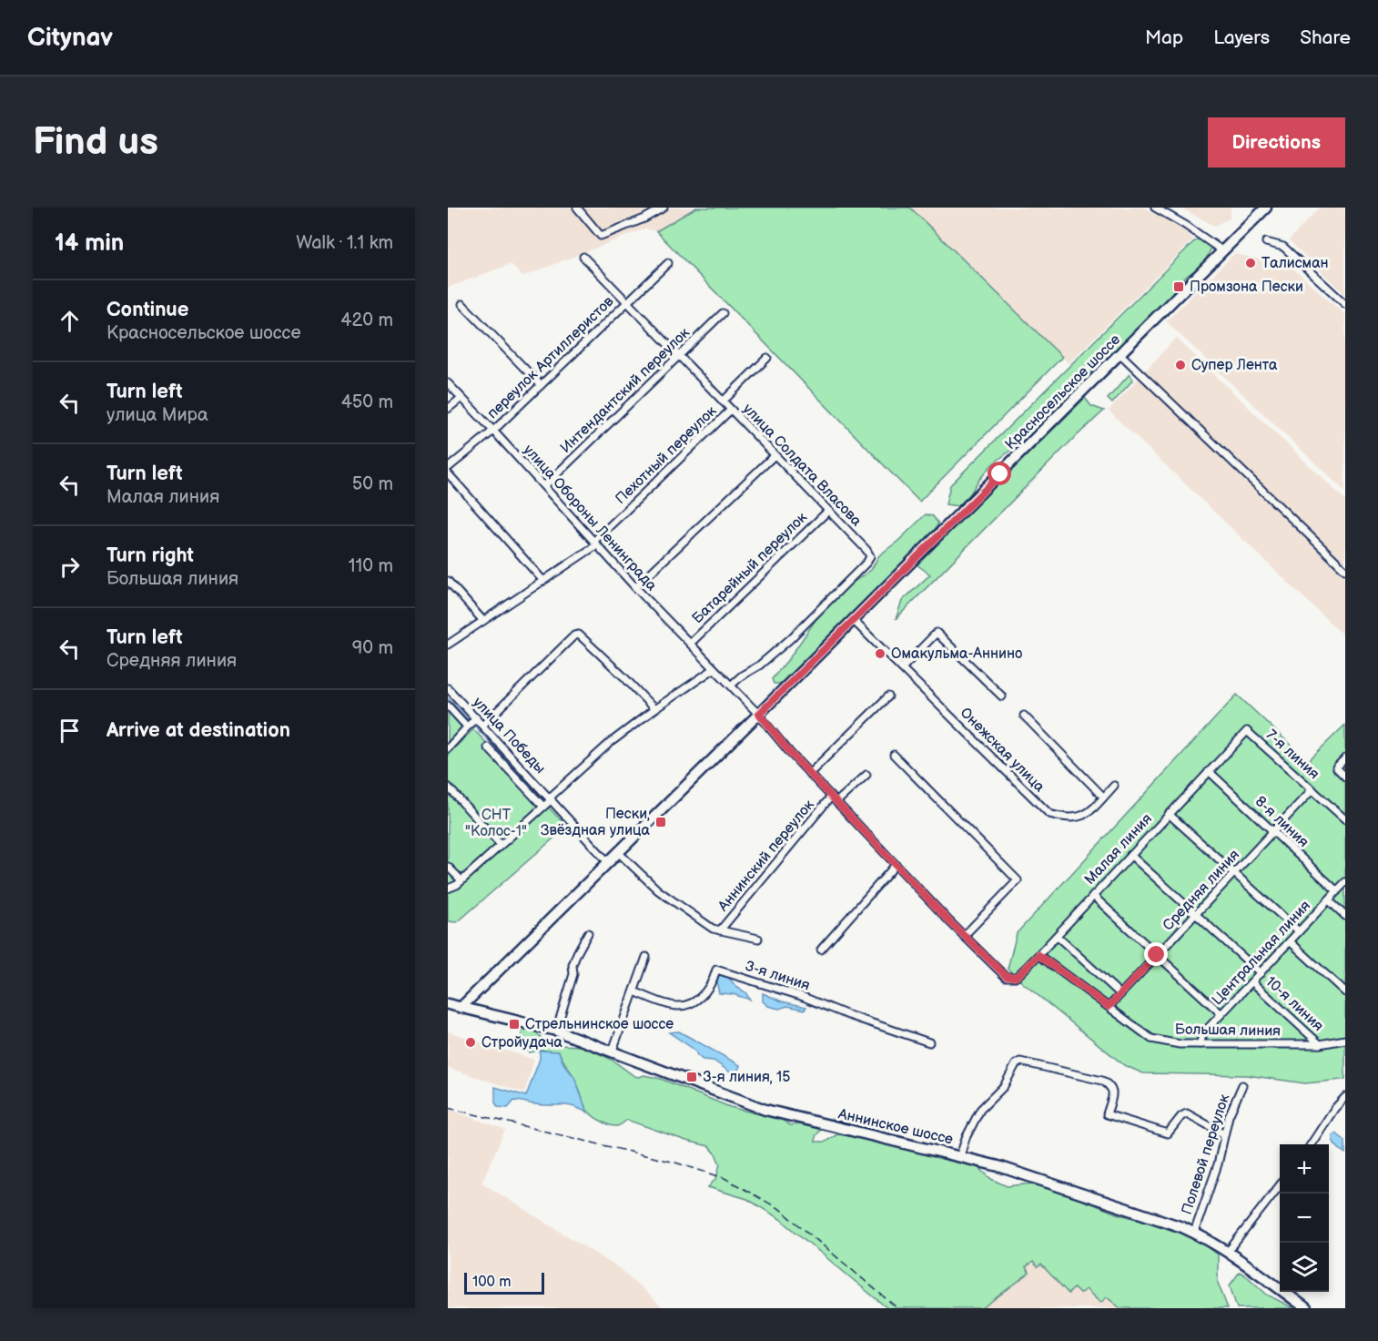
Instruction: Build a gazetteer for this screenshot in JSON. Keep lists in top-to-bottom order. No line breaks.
{"streets":{"main road":["Красносельское шоссе","Аннинское шоссе"],"street":["переулок Артиллеристов","Интендантский переулок","Пехотный переулок","улица Солдата Власова","улица Обороны Ленинграда","Батарейный переулок","улица Победы","Онежская улица","7-я линия","8-я линия","Малая линия","Аннинский переулок","Средняя линия","Центральная линия","3-я линия","10-я линия","Большая линия","Полевой переулок"]},"crossings":[["переулок Артиллеристов","улица Солдата Власова"],["переулок Артиллеристов","улица Обороны Ленинграда"],["Интендантский переулок","улица Солдата Власова"],["Интендантский переулок","улица Обороны Ленинграда"],["Красносельское шоссе","улица Обороны Ленинграда"],["Красносельское шоссе","Онежская улица"],["Пехотный переулок","улица Солдата Власова"],["Пехотный переулок","улица Обороны Ленинграда"],["улица Солдата Власова","улица Обороны Ленинграда"],["улица Солдата Власова","Батарейный переулок"],["улица Обороны Ленинграда","Батарейный переулок"],["улица Обороны Ленинграда","Малая линия"],["улица Обороны Ленинграда","Аннинский переулок"],["7-я линия","Малая линия"],["7-я линия","Средняя линия"],["8-я линия","Малая линия"],["8-я линия","Средняя линия"],["8-я линия","Центральная линия"],["Малая линия","10-я линия"],["Малая линия","Большая линия"],["Средняя линия","10-я линия"],["Средняя линия","Большая линия"],["Центральная линия","10-я линия"],["Центральная линия","Большая линия"],["10-я линия","Большая линия"],["Аннинское шоссе","Полевой переулок"]],"parks":["СНТ \"Колос-1\""],"places":{"other":["Талисман","Супер Лента","Омакульма-Аннино","Стройудача"],"transit":["Промзона Пески","Пески, Звёздная улица","Стрельнинское шоссе","3-я линия, 15"]},"scale_bar":"100 m","page":{"header":"Citynav","nav":["Map","Layers","Share"],"buttons":"Directions","title":"Find us","heading":["14 min","Walk · 1.1 km"],"list":[["Continue","Красносельское шоссе","420 m"],["Turn left","улица Мира","450 m"],["Turn left","Малая линия","50 m"],["Turn right","Большая линия","110 m"],["Turn left","Средняя линия","90 m"],"Arrive at destination"],"map_buttons":["+","−"],"scale":"100 m"}}
